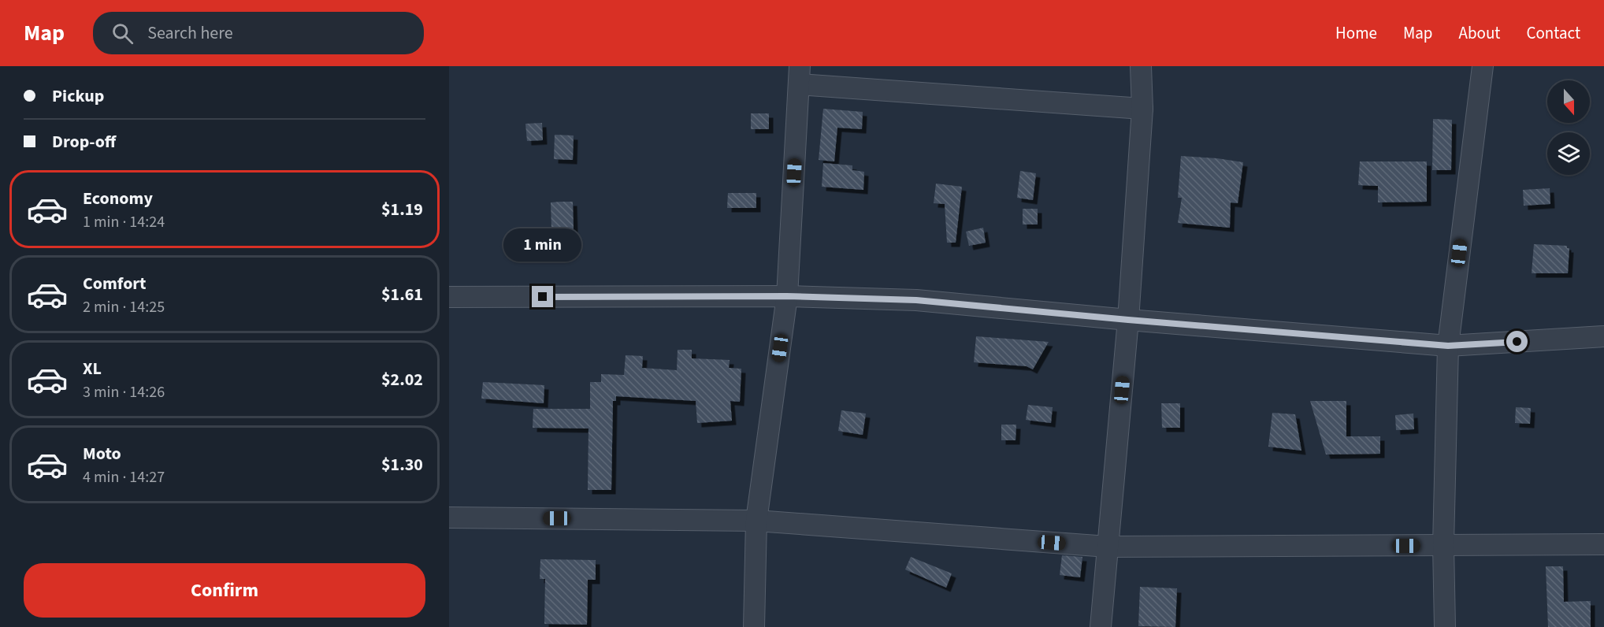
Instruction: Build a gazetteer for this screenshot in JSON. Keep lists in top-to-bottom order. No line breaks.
{"north":"bottom","page":{"header":"Map","search":"Search here","nav":["Home","Map","About","Contact"],"banner":["Pickup","Drop-off"],"list":[{"name":"Economy","note":"1 min · 14:24","value":"$1.19"},{"name":"Comfort","note":"2 min · 14:25","value":"$1.61"},{"name":"XL","note":"3 min · 14:26","value":"$2.02"},{"name":"Moto","note":"4 min · 14:27","value":"$1.30"}],"bubble":"1 min","buttons":"Confirm"}}
